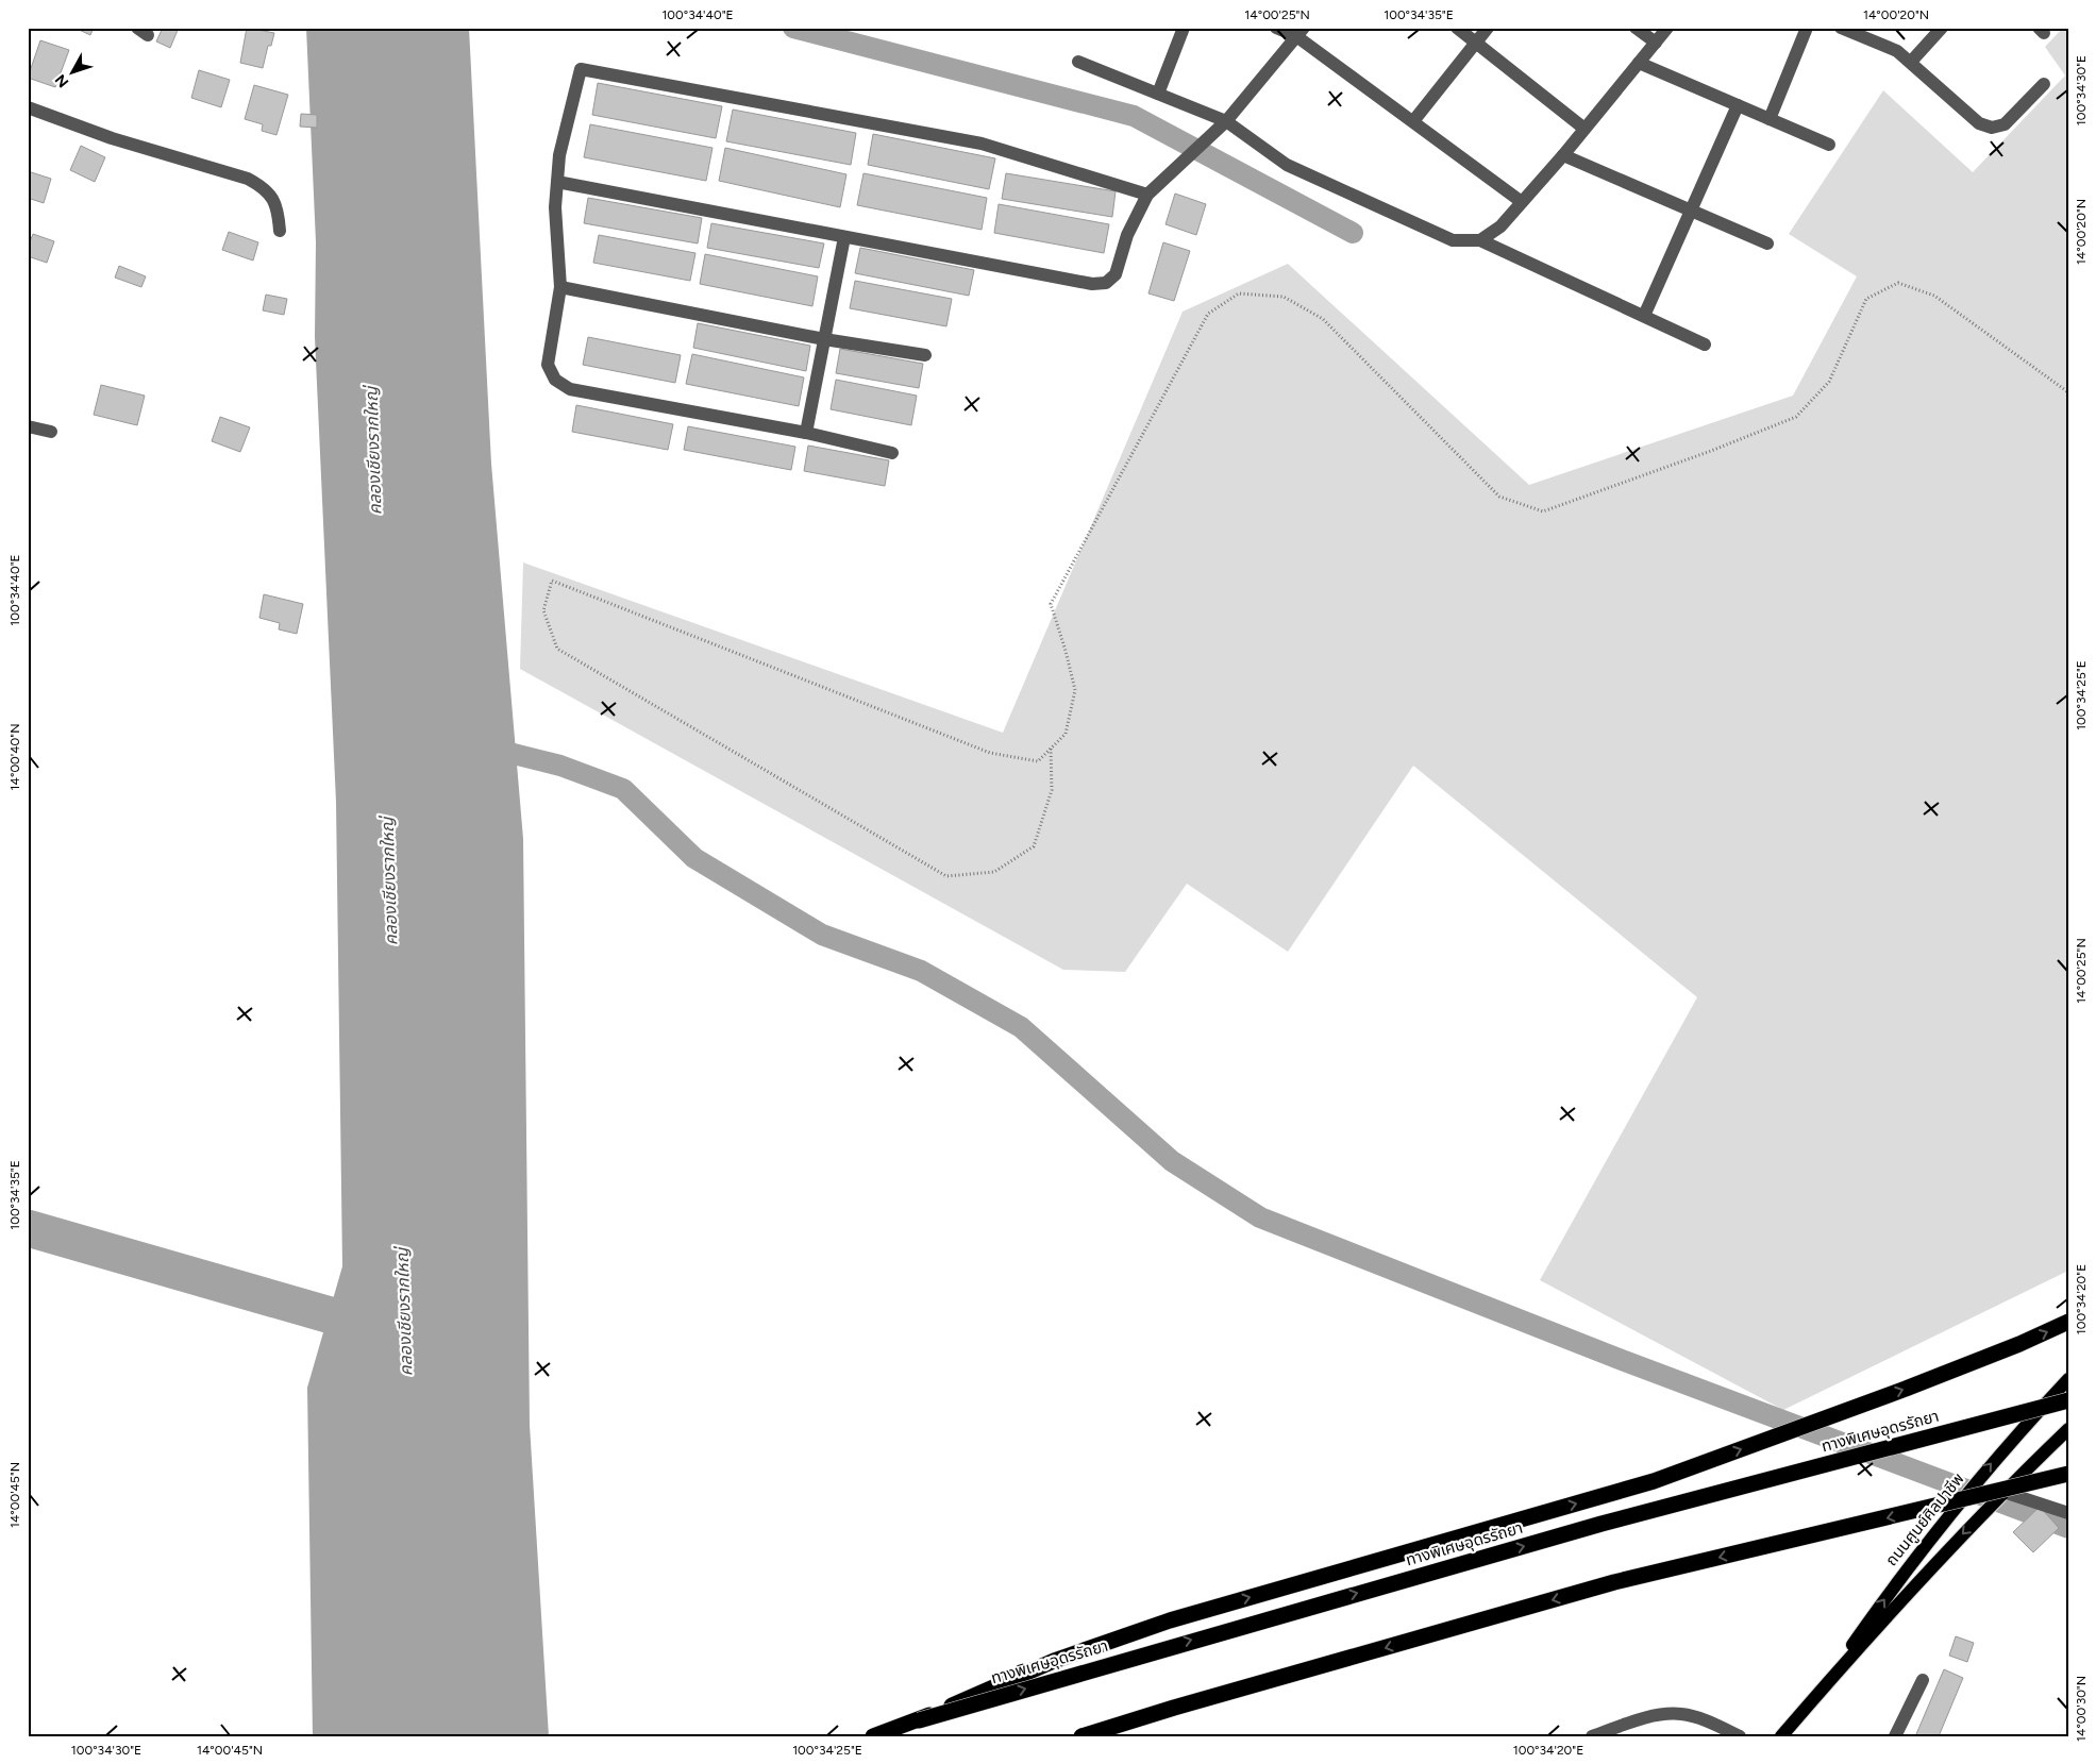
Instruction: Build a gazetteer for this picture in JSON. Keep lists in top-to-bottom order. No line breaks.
{"streets":{"highway":["ทางพิเศษอุดรรัถยา"],"main road":["ถนนศูนย์ศิลปาชีพ"]},"water":["คลองเชียงรากใหญ่"],"north":"bottom left","coordinates":["100°34'40\"E","14°00'25\"N","100°34'35\"E","14°00'20\"N","100°34'30\"E","100°34'25\"E","14°00'40\"N","100°34'20\"E","14°00'45\"N","14°00'30\"N"]}
